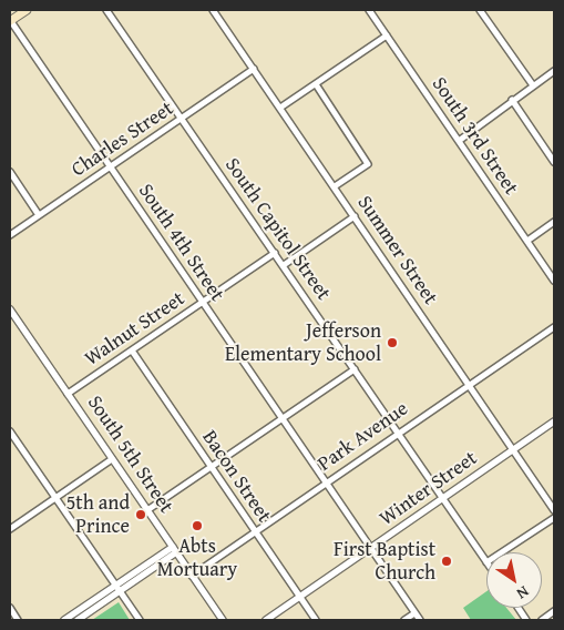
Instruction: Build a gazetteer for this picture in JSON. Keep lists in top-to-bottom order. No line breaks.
{"streets":{"street":["South 3rd Street","Charles Street","South Capitol Street","South 4th Street","Summer Street","Walnut Street","Park Avenue","South 5th Street","Bacon Street","Winter Street"]},"crossings":[["Charles Street","South Capitol Street"],["Charles Street","South 4th Street"],["Charles Street","Summer Street"],["South Capitol Street","Walnut Street"],["South Capitol Street","Park Avenue"],["South Capitol Street","Winter Street"],["South 4th Street","Walnut Street"],["South 4th Street","Park Avenue"],["South 4th Street","Winter Street"],["Summer Street","Park Avenue"],["Summer Street","Winter Street"],["Walnut Street","South 5th Street"],["Walnut Street","Bacon Street"],["Park Avenue","South 5th Street"],["Park Avenue","Bacon Street"],["Bacon Street","Winter Street"]],"places":["Jefferson Elementary School","5th and Prince","Abts Mortuary","First Baptist Church"],"north":"bottom right"}
